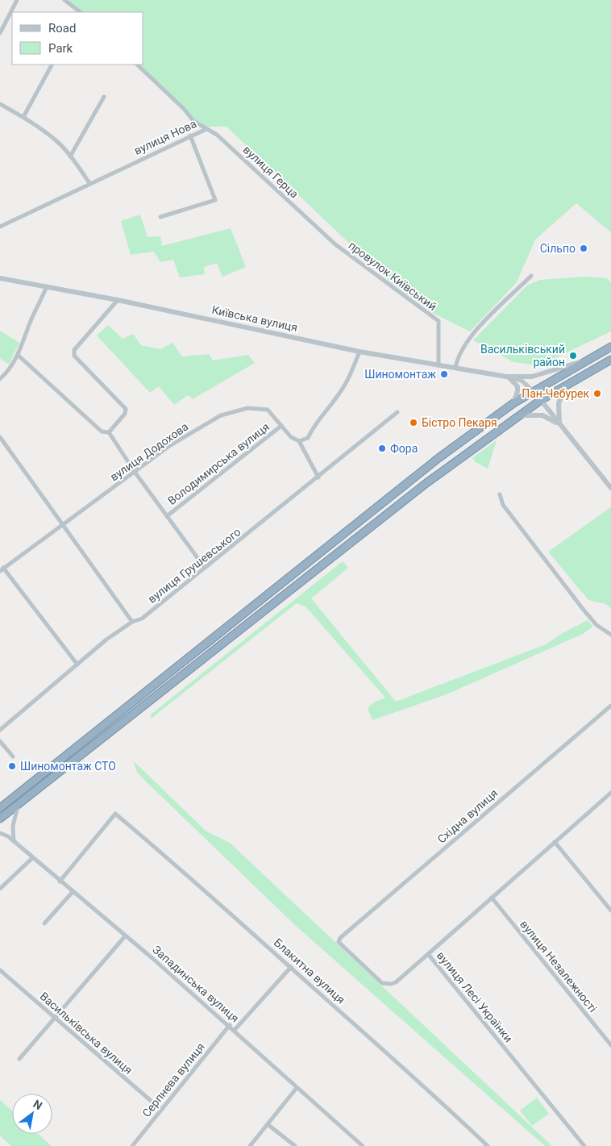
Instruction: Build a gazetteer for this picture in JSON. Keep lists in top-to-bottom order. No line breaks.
{"streets":{"street":["вулиця Нова","вулиця Герца","провулок Київський","Київська вулиця","вулиця Додохова","Володимирська вулиця","вулиця Грушевського","Східна вулиця","вулиця Незалежності","Блакитна вулиця","Западинська вулиця","вулиця Лесі Українки","Васильківська вулиця","Серпнева вулиця"]},"crossings":[["вулиця Нова","вулиця Герца"],["вулиця Герца","провулок Київський"],["провулок Київський","Київська вулиця"],["вулиця Додохова","Володимирська вулиця"],["Східна вулиця","вулиця Лесі Українки"],["вулиця Незалежності","вулиця Лесі Українки"],["Блакитна вулиця","Западинська вулиця"],["Западинська вулиця","Серпнева вулиця"],["Васильківська вулиця","Серпнева вулиця"]],"places":["Сільпо","Васильківський район","Шиномонтаж","Пан-Чебурек","Бістро Пекаря","Фора","Шиномонтаж СТО"],"legend":["Road","Park"],"north":"top right"}
